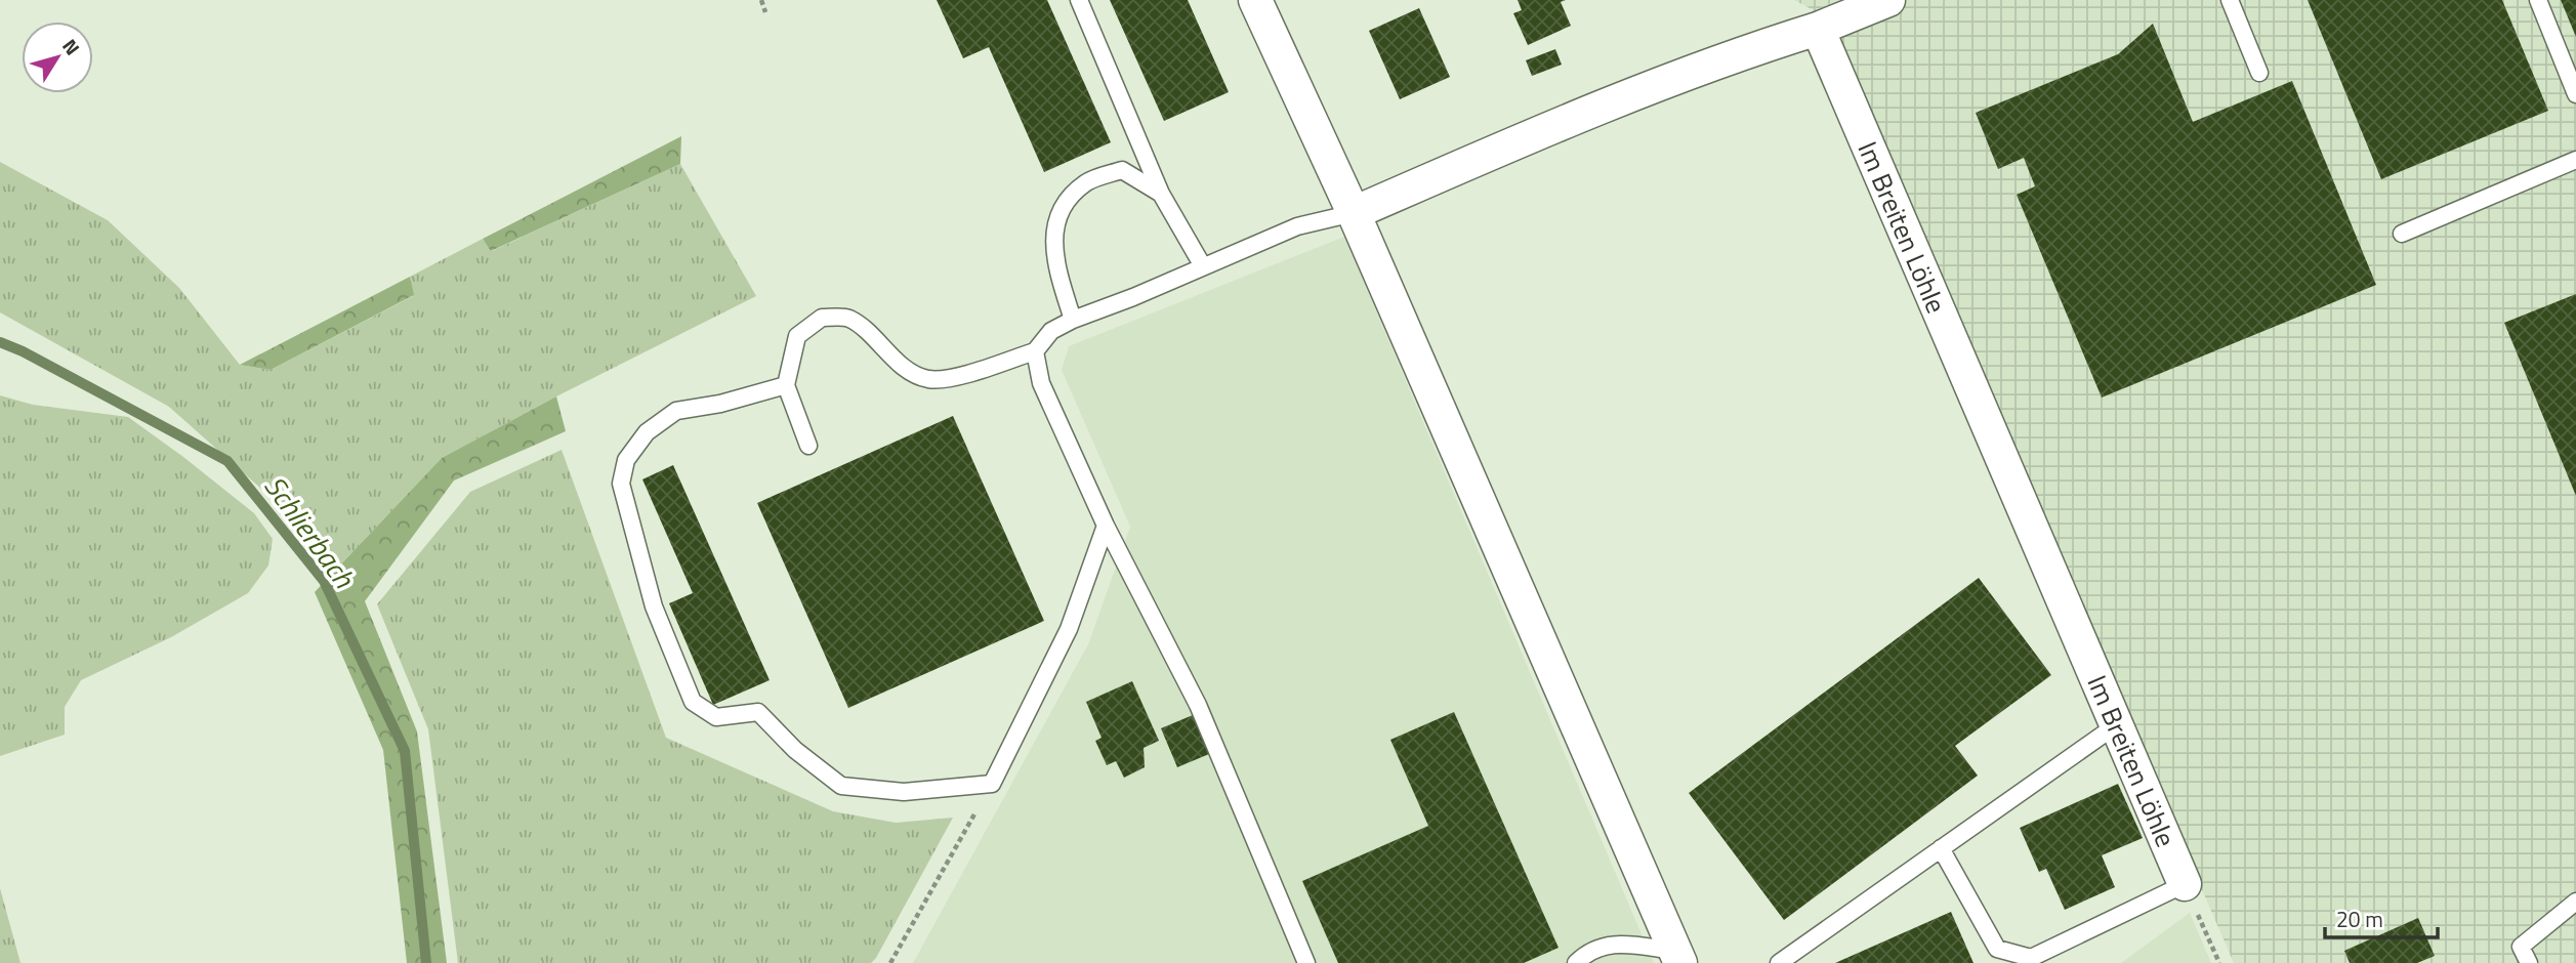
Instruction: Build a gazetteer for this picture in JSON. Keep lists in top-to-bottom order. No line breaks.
{"streets":{"street":["Im Breiten Löhle"]},"water":["Schlierbach"],"scale_bar":"20 m","north":"top right"}
